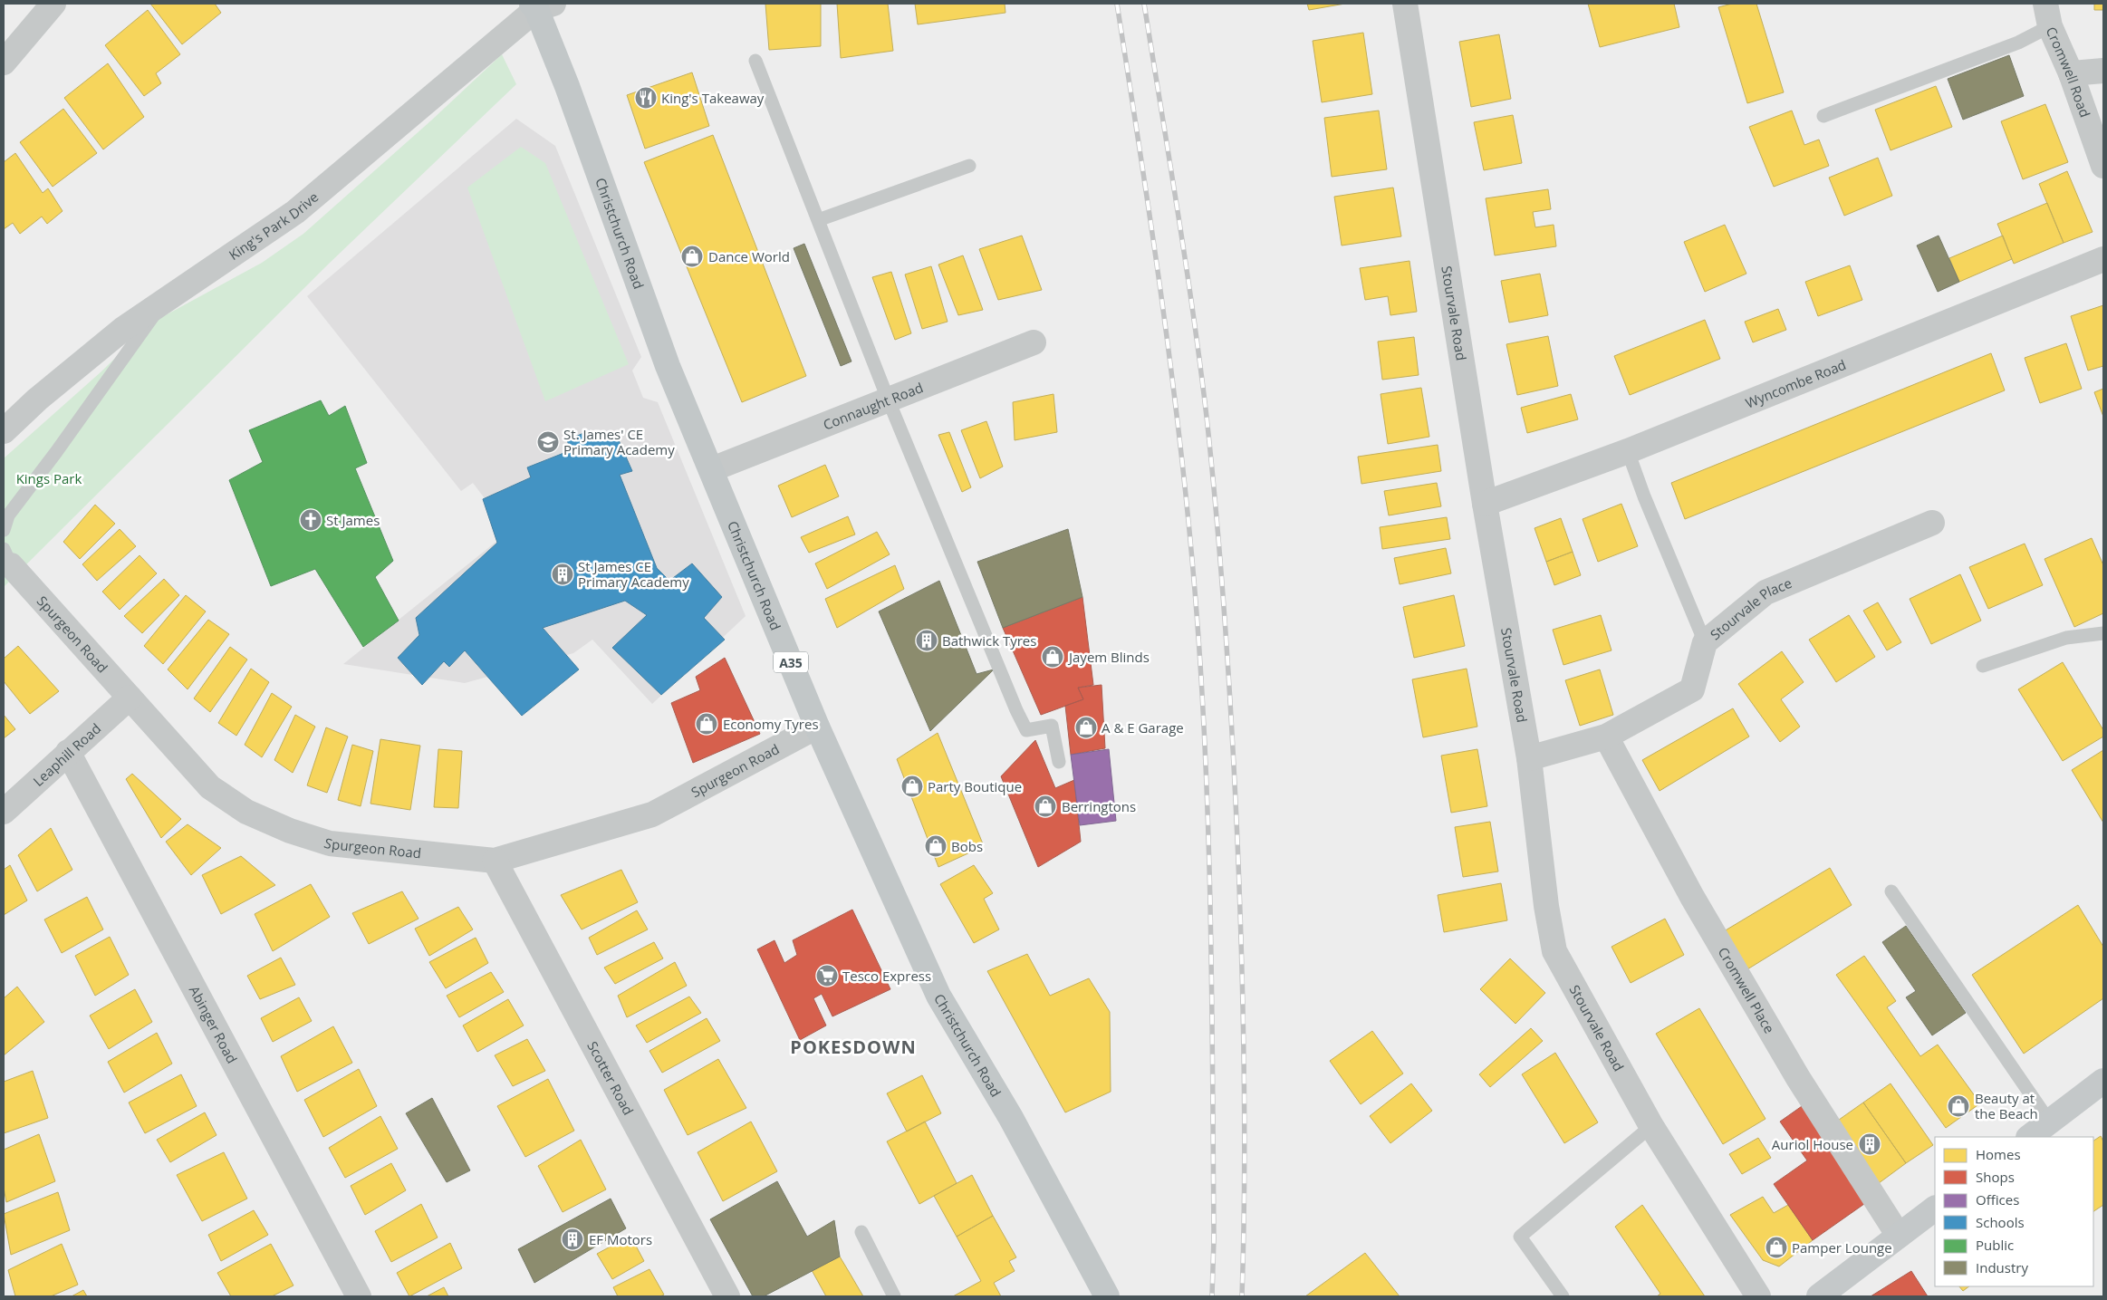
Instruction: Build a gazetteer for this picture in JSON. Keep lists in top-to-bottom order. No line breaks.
{"streets":{"main road":["Christchurch Road","A35"],"street":["Cromwell Road","King's Park Drive","Stourvale Road","Wyncombe Road","Connaught Road","Stourvale Place","Spurgeon Road","Leaphill Road","Cromwell Place","Abinger Road","Scotter Road"]},"crossings":[["King's Park Drive","Christchurch Road"],["Christchurch Road","Connaught Road"],["Christchurch Road","Spurgeon Road"],["Stourvale Road","Wyncombe Road"],["Stourvale Road","Stourvale Place"],["Stourvale Place","Cromwell Place"],["Spurgeon Road","Leaphill Road"],["Spurgeon Road","Scotter Road"],["Leaphill Road","Abinger Road"]],"districts":["POKESDOWN"],"parks":["Kings Park"],"places":{"restaurant":["King's Takeaway"],"shop":["Dance World","Jayem Blinds","Economy Tyres","A & E Garage","Party Boutique","Berringtons","Bobs","Beauty at the Beach","Pamper Lounge"],"school or university":["St. James' CE Primary Academy"],"church":["St James"],"building":["St James CE Primary Academy","Bathwick Tyres","Auriol House","EF Motors"],"supermarket":["Tesco Express"]},"legend":["Homes","Shops","Offices","Schools","Public","Industry"]}
